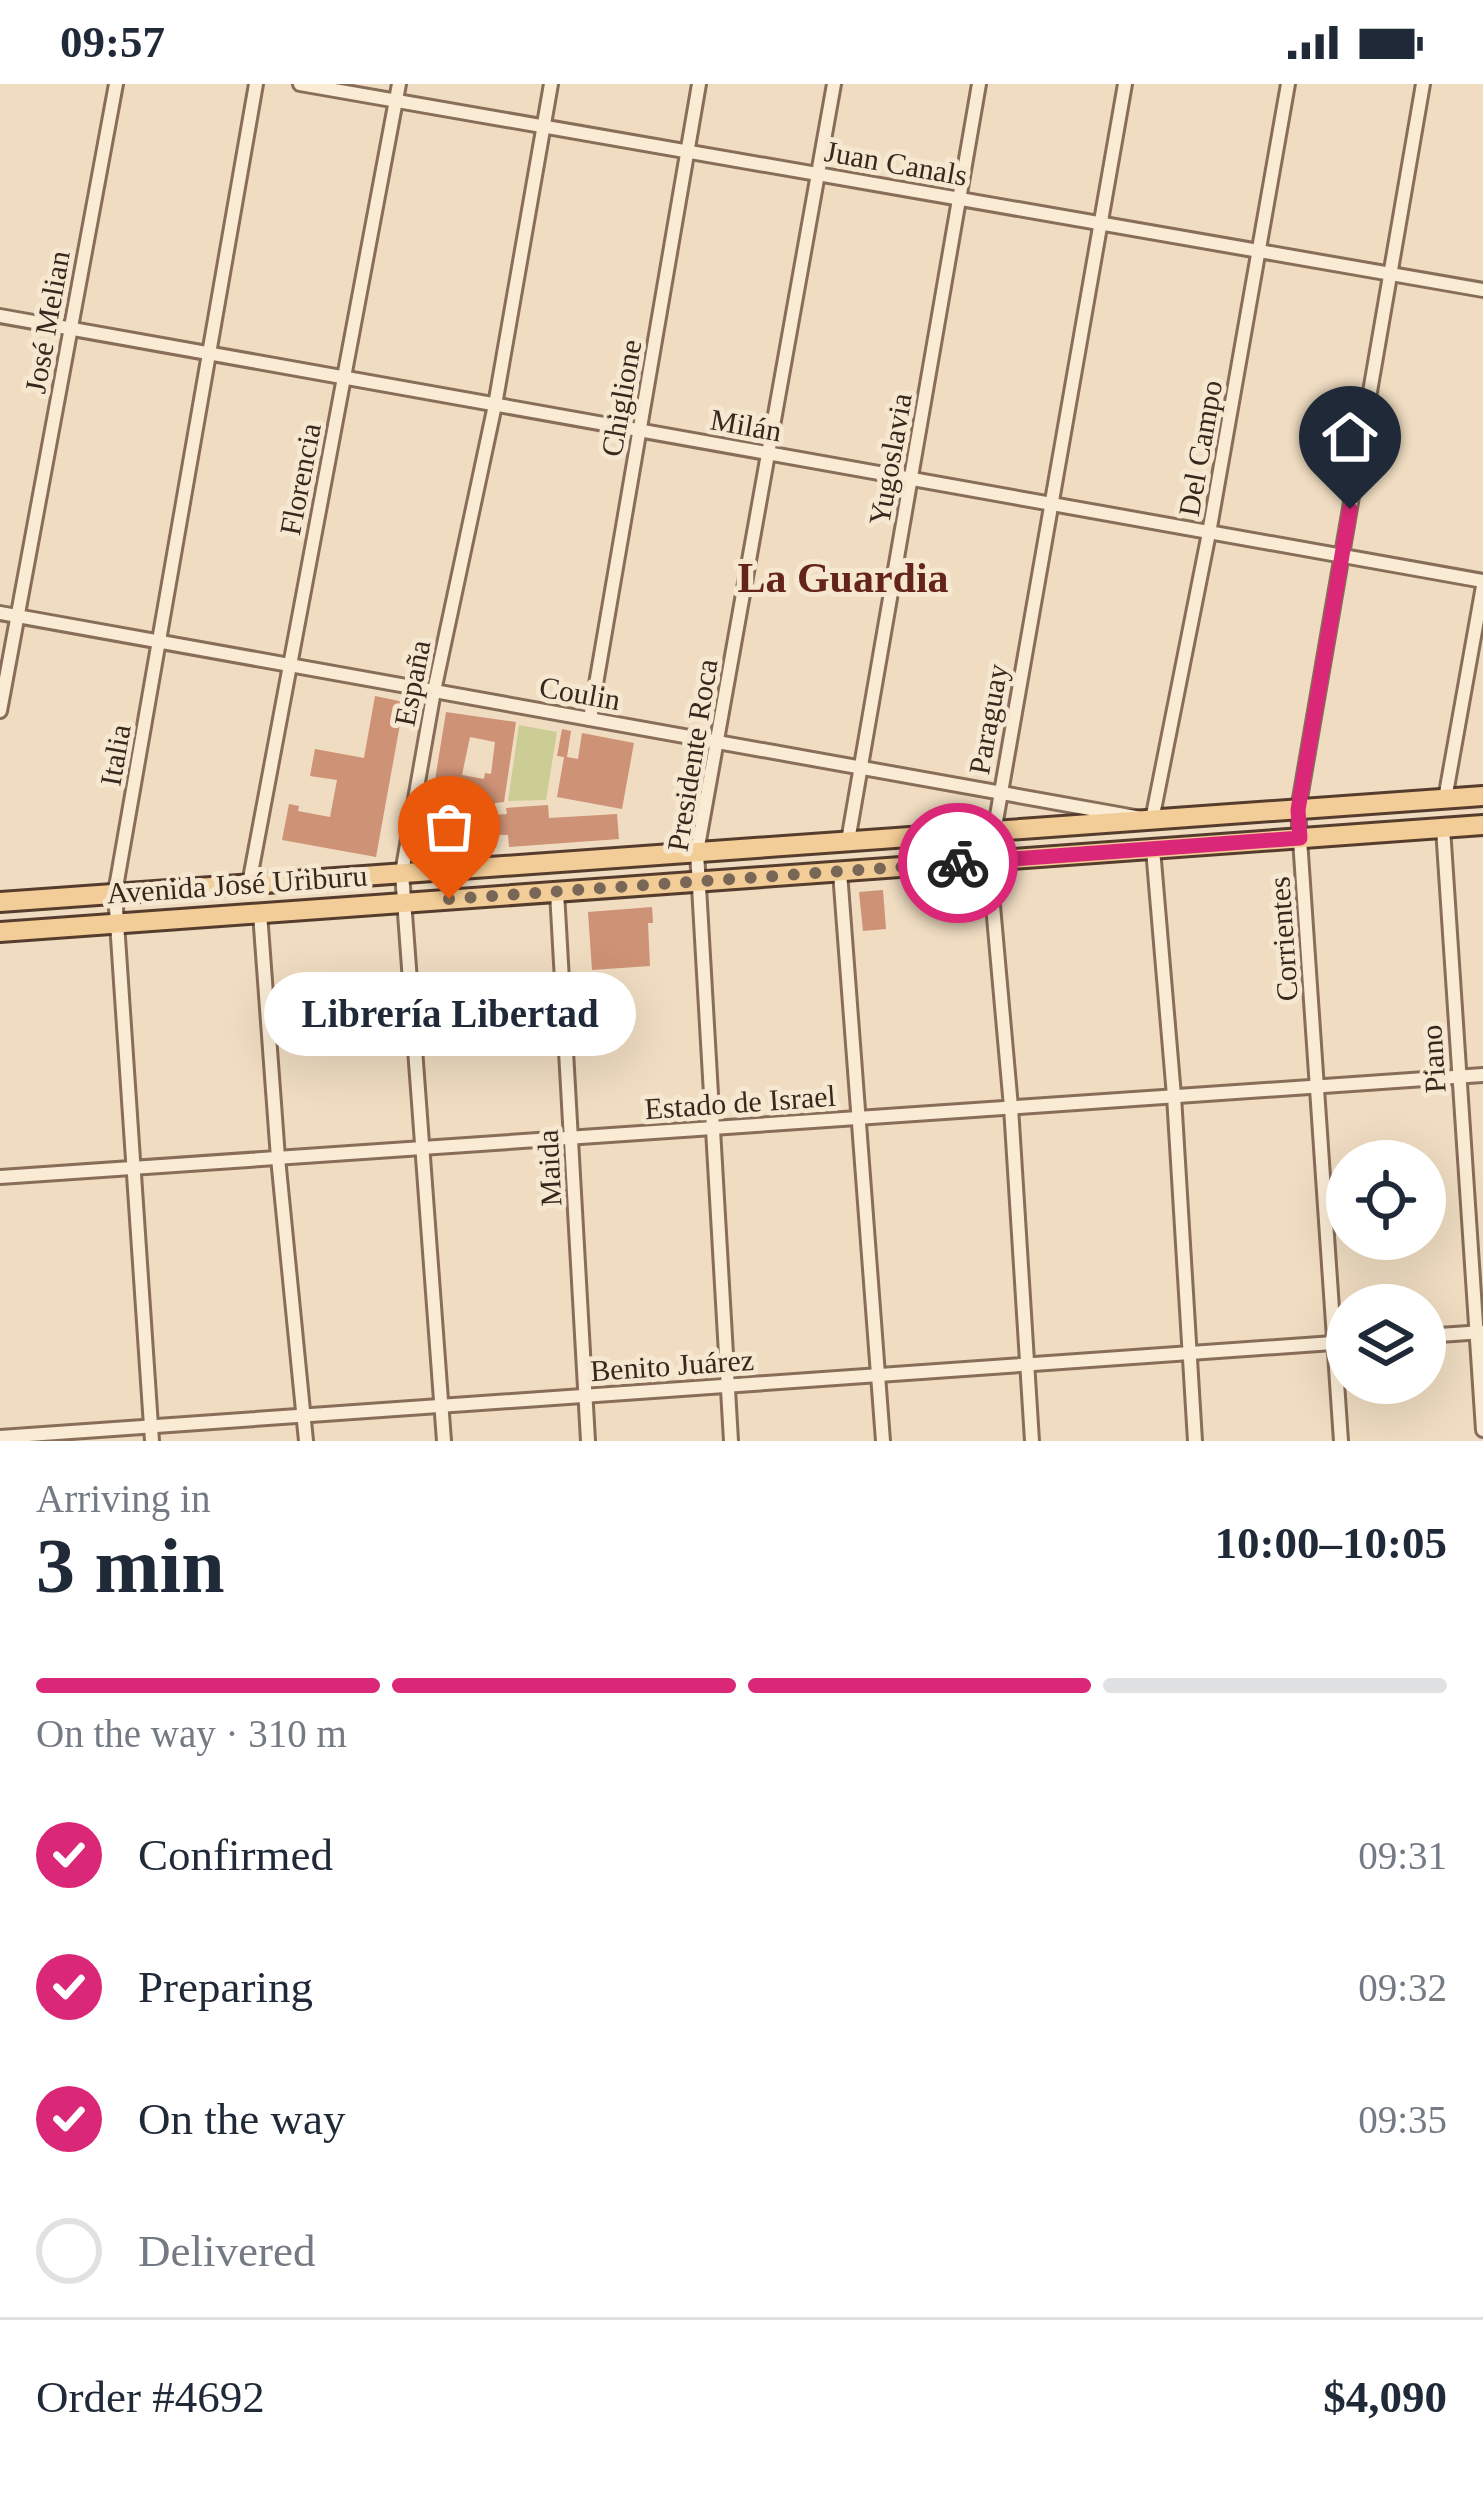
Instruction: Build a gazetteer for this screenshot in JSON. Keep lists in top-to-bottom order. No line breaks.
{"streets":{"main road":["Avenida José Uriburu"],"street":["Juan Canals","José Melian","Chiglione","Milán","Del Campo","Yugoslavia","Florencia","España","Coulin","Paraguay","Italia","Presidente Roca","Corrientes","Piano","Estado de Israel","Maida","Benito Juárez"]},"crossings":[["Juan Canals","Chiglione"],["Juan Canals","Del Campo"],["Juan Canals","Yugoslavia"],["Juan Canals","Florencia"],["Juan Canals","España"],["Juan Canals","Paraguay"],["Juan Canals","Presidente Roca"],["Juan Canals","Corrientes"],["José Melian","Milán"],["José Melian","Coulin"],["Chiglione","Milán"],["Chiglione","Coulin"],["Milán","Del Campo"],["Milán","Yugoslavia"],["Milán","Florencia"],["Milán","España"],["Milán","Paraguay"],["Milán","Italia"],["Milán","Presidente Roca"],["Milán","Corrientes"],["Del Campo","Coulin"],["Del Campo","Avenida José Uriburu"],["Yugoslavia","Coulin"],["Yugoslavia","Avenida José Uriburu"],["Florencia","Coulin"],["Florencia","Avenida José Uriburu"],["España","Coulin"],["España","Avenida José Uriburu"],["España","Estado de Israel"],["España","Benito Juárez"],["Coulin","Paraguay"],["Coulin","Italia"],["Coulin","Presidente Roca"],["Coulin","Avenida José Uriburu"],["Paraguay","Avenida José Uriburu"],["Paraguay","Estado de Israel"],["Paraguay","Benito Juárez"],["Italia","Avenida José Uriburu"],["Italia","Estado de Israel"],["Italia","Benito Juárez"],["Presidente Roca","Avenida José Uriburu"],["Presidente Roca","Estado de Israel"],["Presidente Roca","Benito Juárez"],["Avenida José Uriburu","Corrientes"],["Avenida José Uriburu","Piano"],["Avenida José Uriburu","Maida"],["Corrientes","Estado de Israel"],["Piano","Estado de Israel"],["Estado de Israel","Maida"],["Maida","Benito Juárez"]],"districts":["La Guardia"],"places":["Librería Libertad"],"page":{"status":"09:57","bubble":"Librería Libertad","heading":["3 min","Arriving in","10:00–10:05"],"panel":["Order #4692","$4,090"],"bar":"On the way · 310 m","list":[["Confirmed","09:31"],["Preparing","09:32"],["On the way","09:35"],"Delivered"]}}
